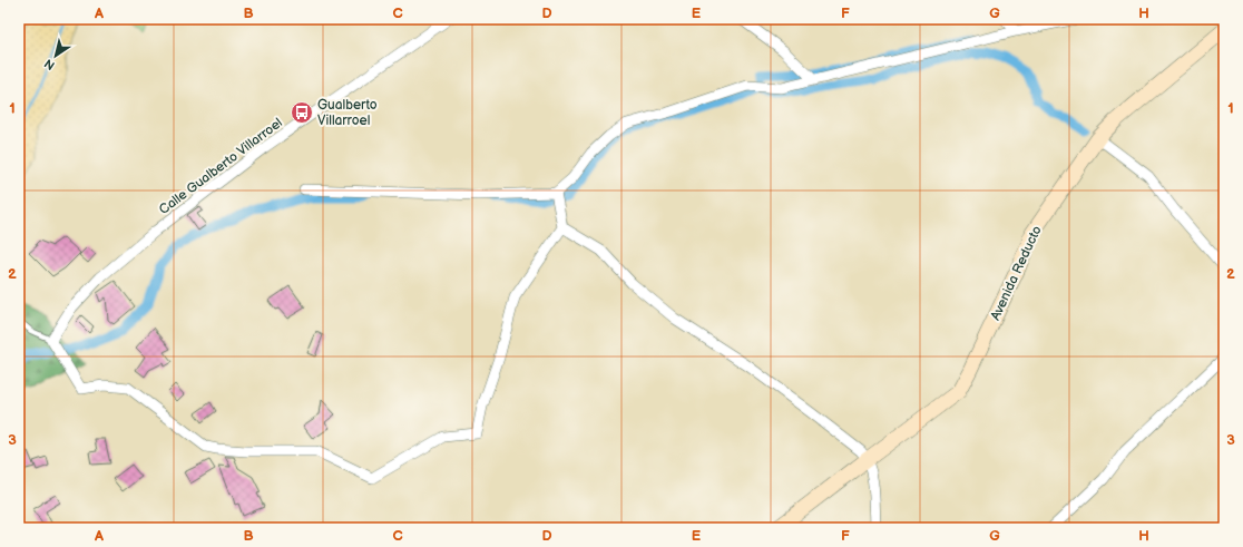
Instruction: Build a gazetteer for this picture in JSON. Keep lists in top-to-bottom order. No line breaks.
{"streets":{"main road":["Avenida Reducto"],"street":["Calle Gualberto Villarroel"]},"places":{"bus stop":["Gualberto Villarroel"]},"north":"bottom left","grid":{"columns":["A","B","C","D","E","F","G","H"],"rows":["1","2","3"]}}
